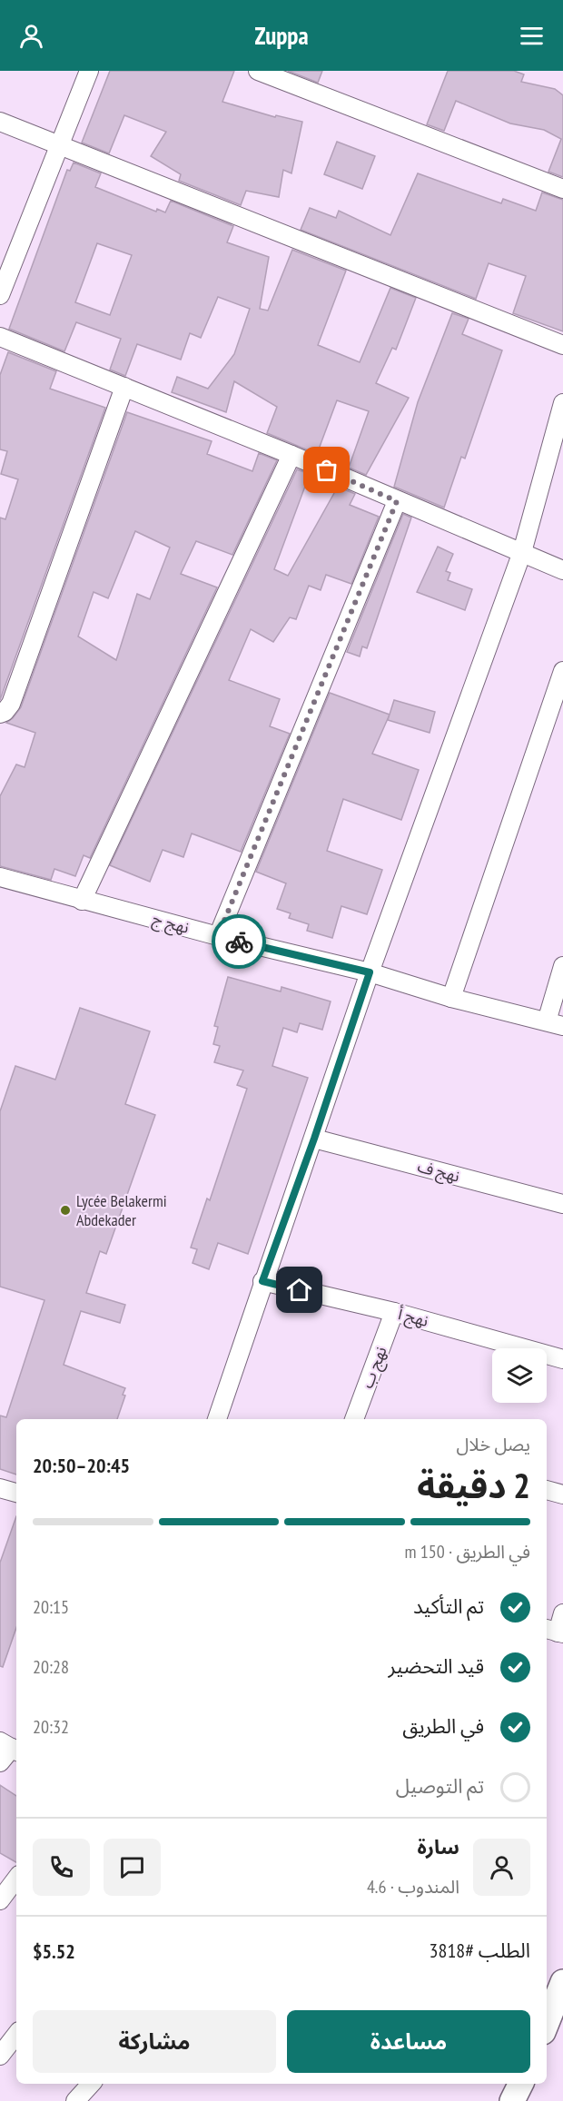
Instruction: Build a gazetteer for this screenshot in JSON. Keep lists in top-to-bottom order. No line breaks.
{"streets":{"street":["نهج ج","نهج ف","نهج أ","نهج ب"]},"crossings":[["نهج أ","نهج ب"]],"places":["Lycée Belakermi Abdekader"],"page":{"header":"Zuppa","heading":["2 دقيقة","يصل خلال","20:45–20:50"],"panel":["سارة","المندوب · 4.6","الطلب #3818","$5.52"],"bar":"في الطريق · 150 m","list":[["تم التأكيد","20:15"],["قيد التحضير","20:28"],["في الطريق","20:32"],"تم التوصيل"],"buttons":["مساعدة","مشاركة"]}}
